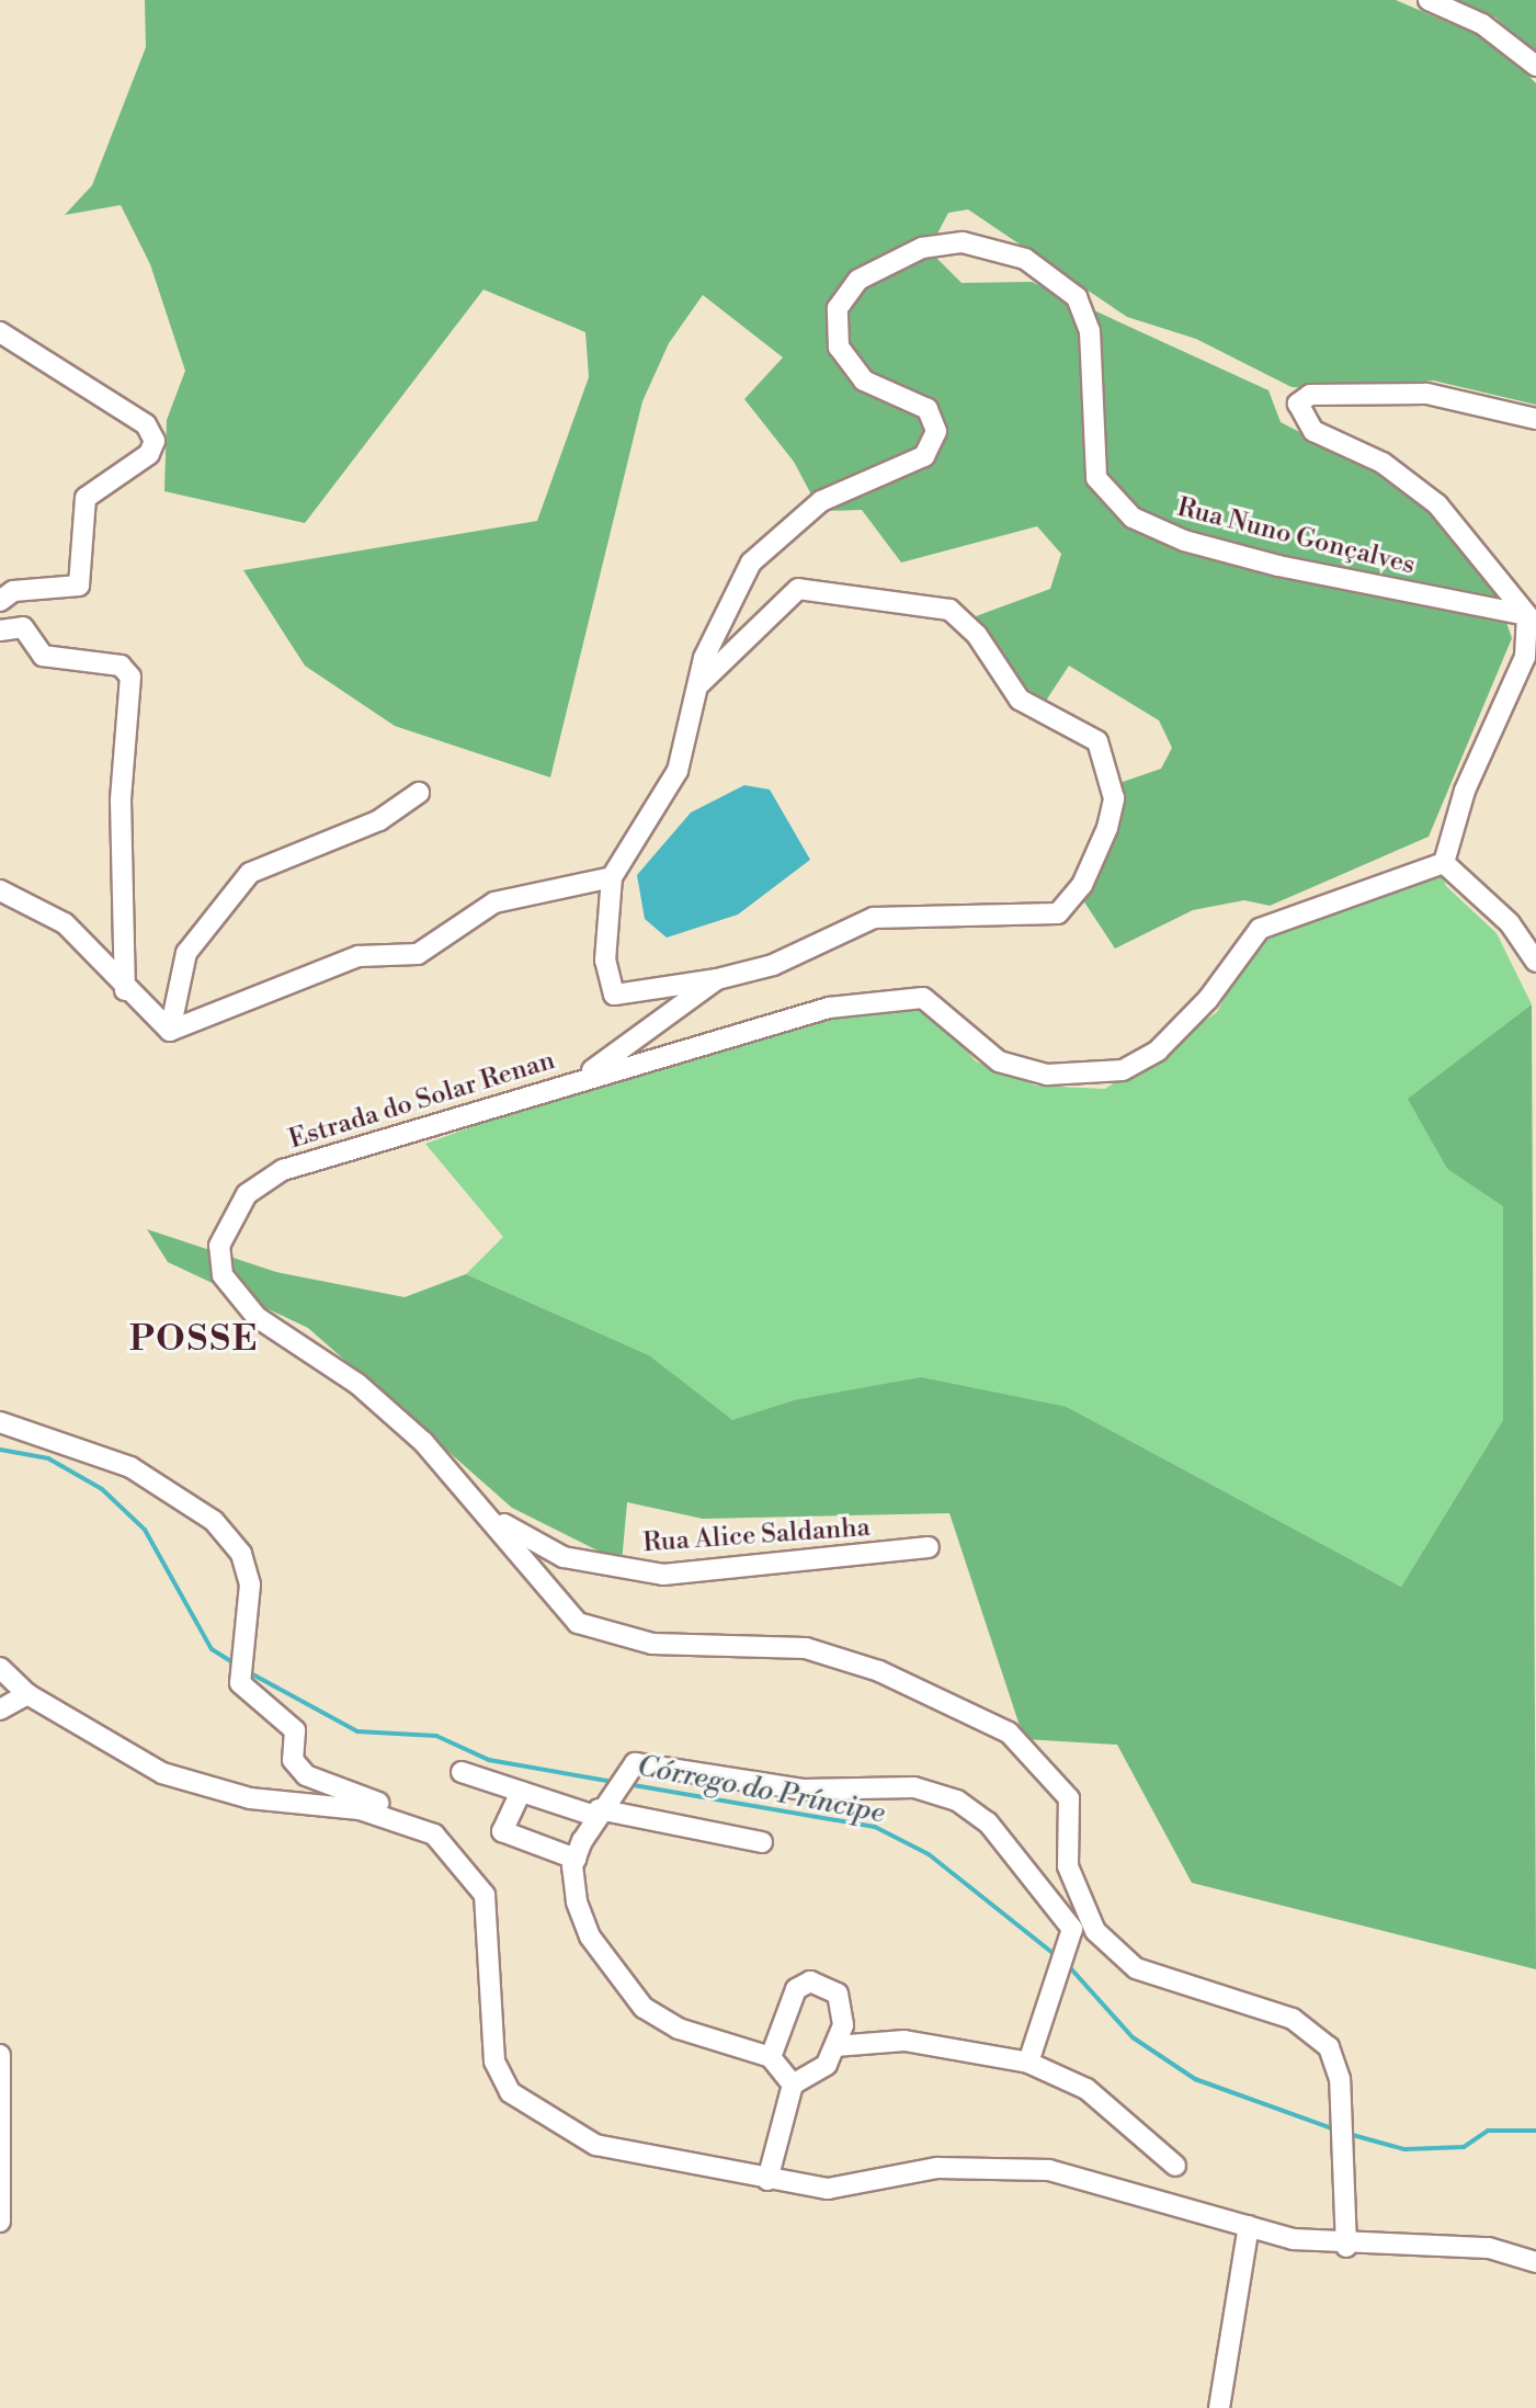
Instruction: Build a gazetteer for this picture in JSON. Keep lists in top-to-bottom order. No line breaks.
{"streets":{"street":["Rua Nuno Gonçalves","Estrada do Solar Renan","Rua Alice Saldanha"]},"crossings":[["Estrada do Solar Renan","Rua Alice Saldanha"]],"districts":["POSSE"],"water":["Córrego do Príncipe"]}
